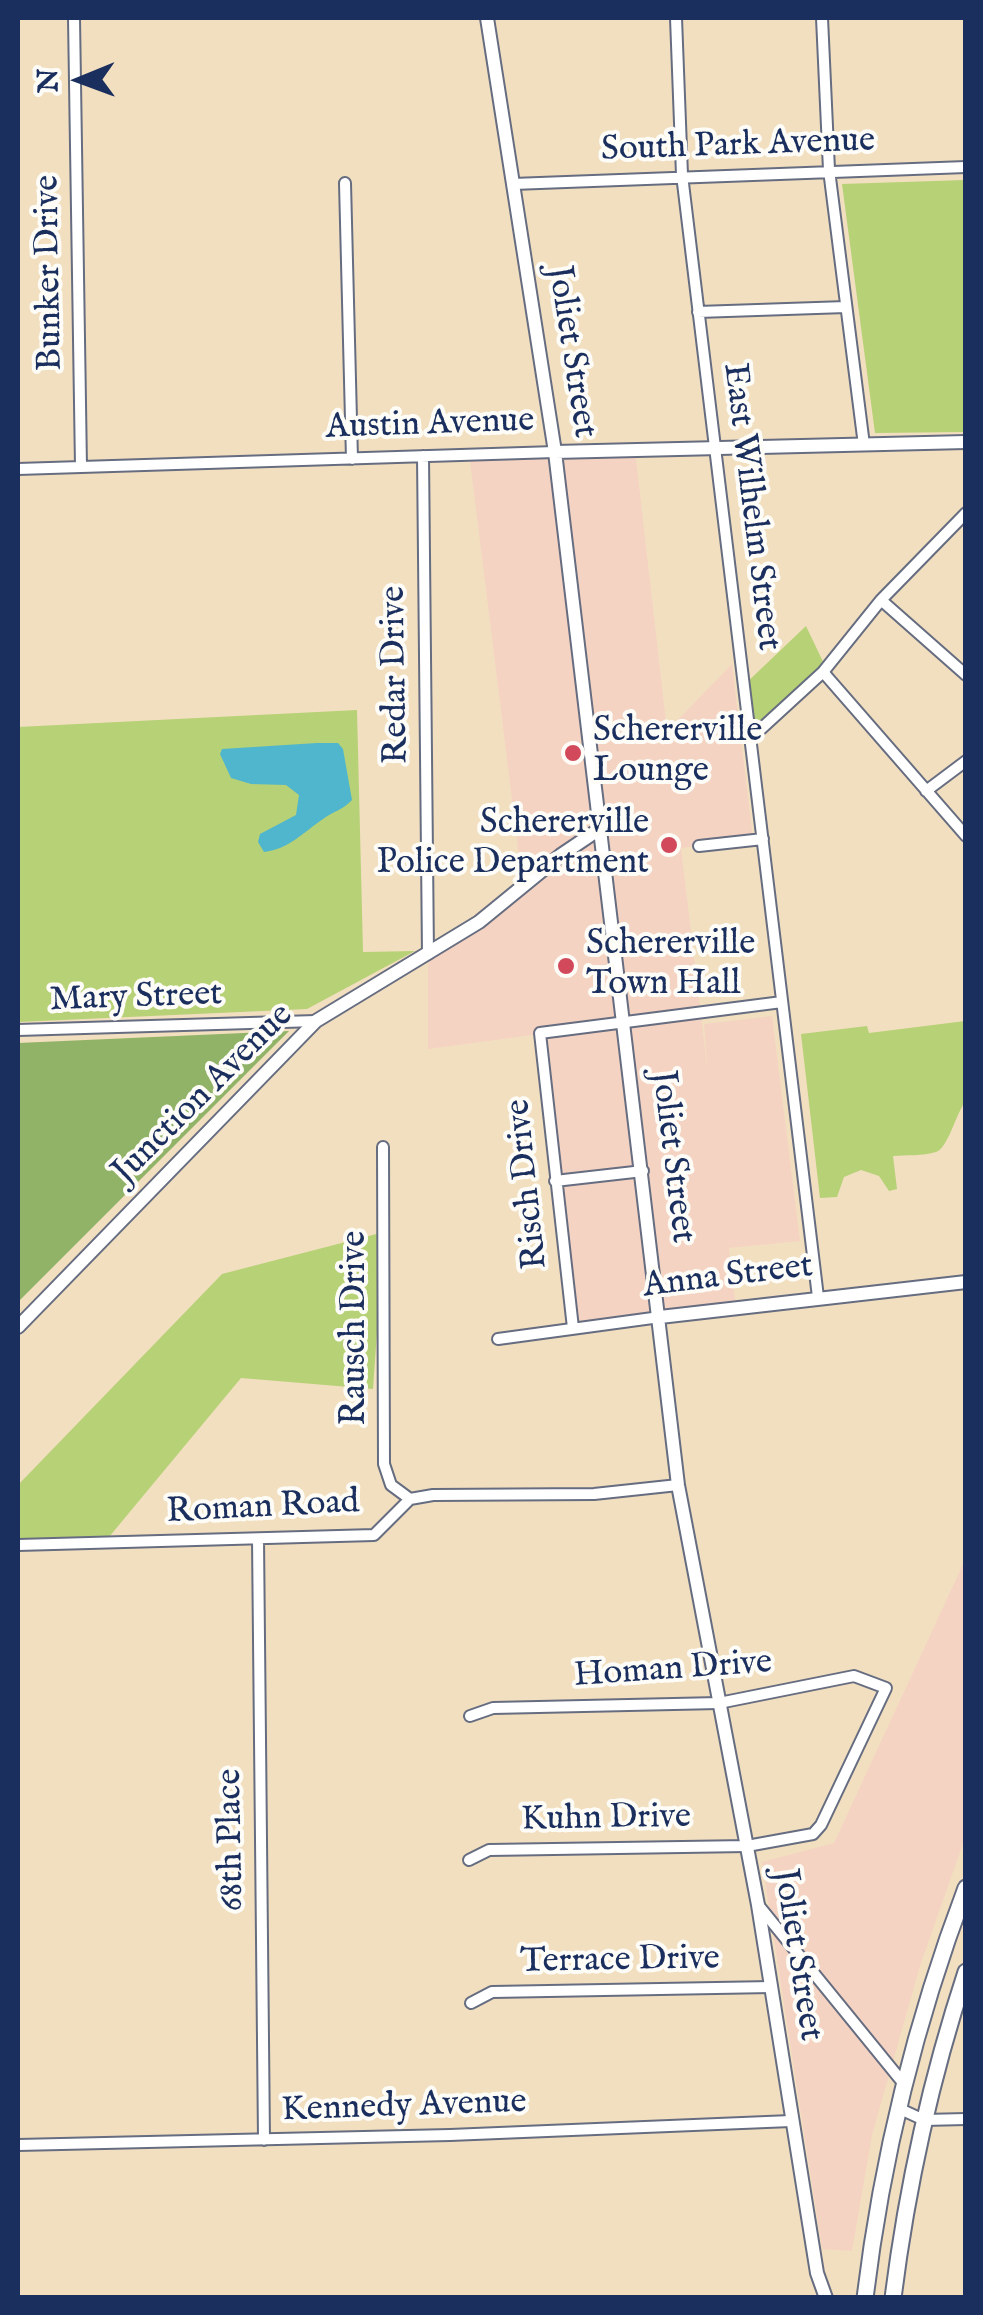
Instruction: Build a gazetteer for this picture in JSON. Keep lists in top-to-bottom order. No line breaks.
{"streets":{"street":["South Park Avenue","Bunker Drive","Joliet Street","Austin Avenue","East Wilhelm Street","Redar Drive","Mary Street","Junction Avenue","Risch Drive","Anna Street","Rausch Drive","Roman Road","Homan Drive","Kuhn Drive","68th Place","Terrace Drive","Kennedy Avenue"]},"crossings":[["South Park Avenue","Joliet Street"],["South Park Avenue","East Wilhelm Street"],["Bunker Drive","Austin Avenue"],["Joliet Street","Austin Avenue"],["Joliet Street","Junction Avenue"],["Joliet Street","Risch Drive"],["Joliet Street","Anna Street"],["Joliet Street","Roman Road"],["Joliet Street","Homan Drive"],["Joliet Street","Kuhn Drive"],["Joliet Street","Terrace Drive"],["Joliet Street","Kennedy Avenue"],["Austin Avenue","East Wilhelm Street"],["Austin Avenue","Redar Drive"],["East Wilhelm Street","Anna Street"],["Redar Drive","Junction Avenue"],["Mary Street","Junction Avenue"],["Risch Drive","Anna Street"],["Rausch Drive","Roman Road"],["Roman Road","68th Place"],["Homan Drive","Kuhn Drive"],["68th Place","Kennedy Avenue"]],"places":["Schererville Lounge","Schererville Police Department","Schererville Town Hall"],"north":"left"}
